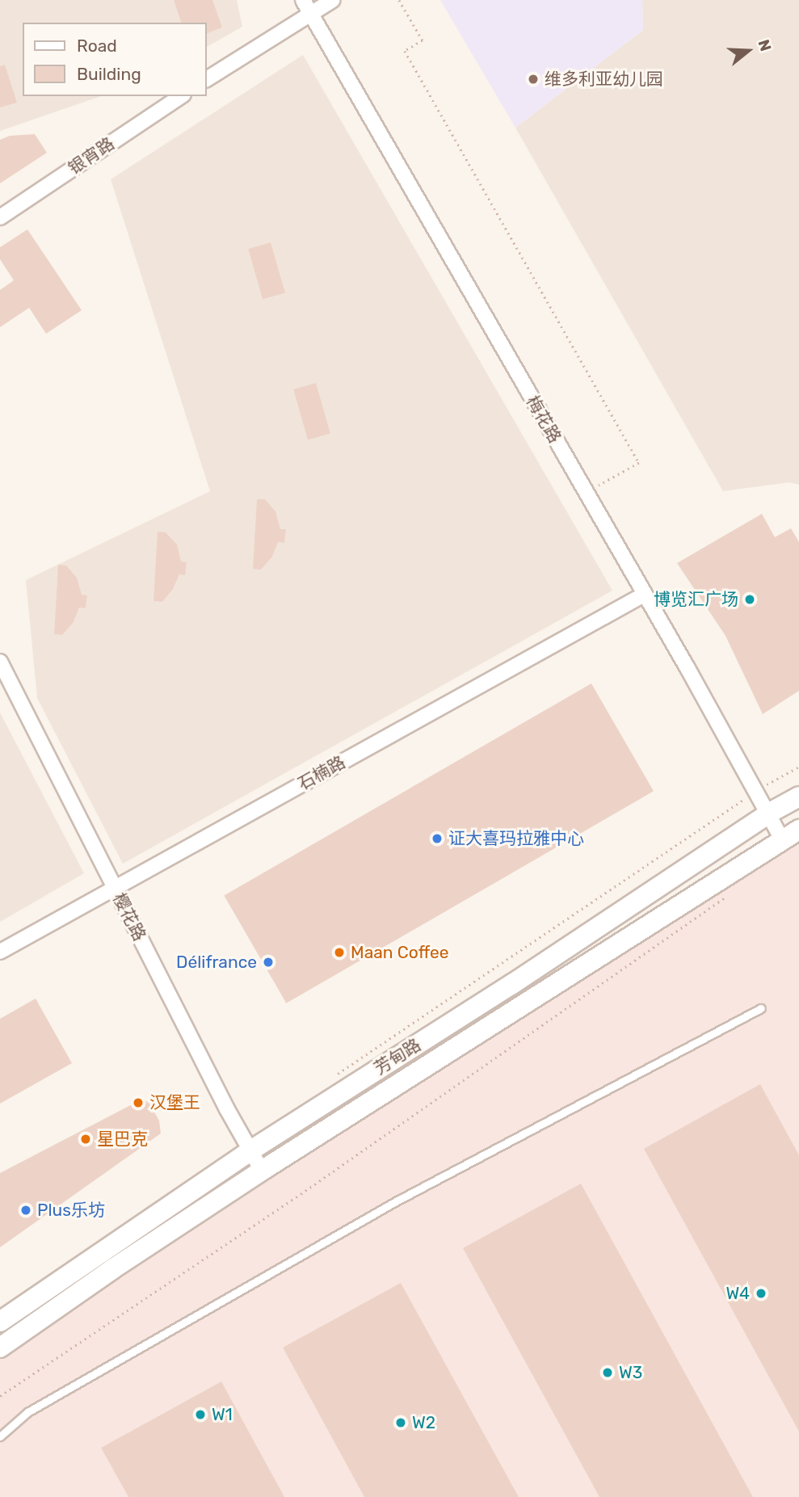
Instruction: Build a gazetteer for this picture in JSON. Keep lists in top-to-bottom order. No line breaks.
{"streets":{"main road":["芳甸路"],"street":["银宵路","梅花路","石楠路","樱花路"]},"crossings":[["梅花路","石楠路"],["梅花路","芳甸路"],["石楠路","樱花路"],["樱花路","芳甸路"]],"places":["维多利亚幼儿园","博览汇广场","证大喜玛拉雅中心","Maan Coffee","Délifrance","汉堡王","星巴克","Plus乐坊","W4","W3","W1","W2"],"legend":["Road","Building"],"north":"right"}
